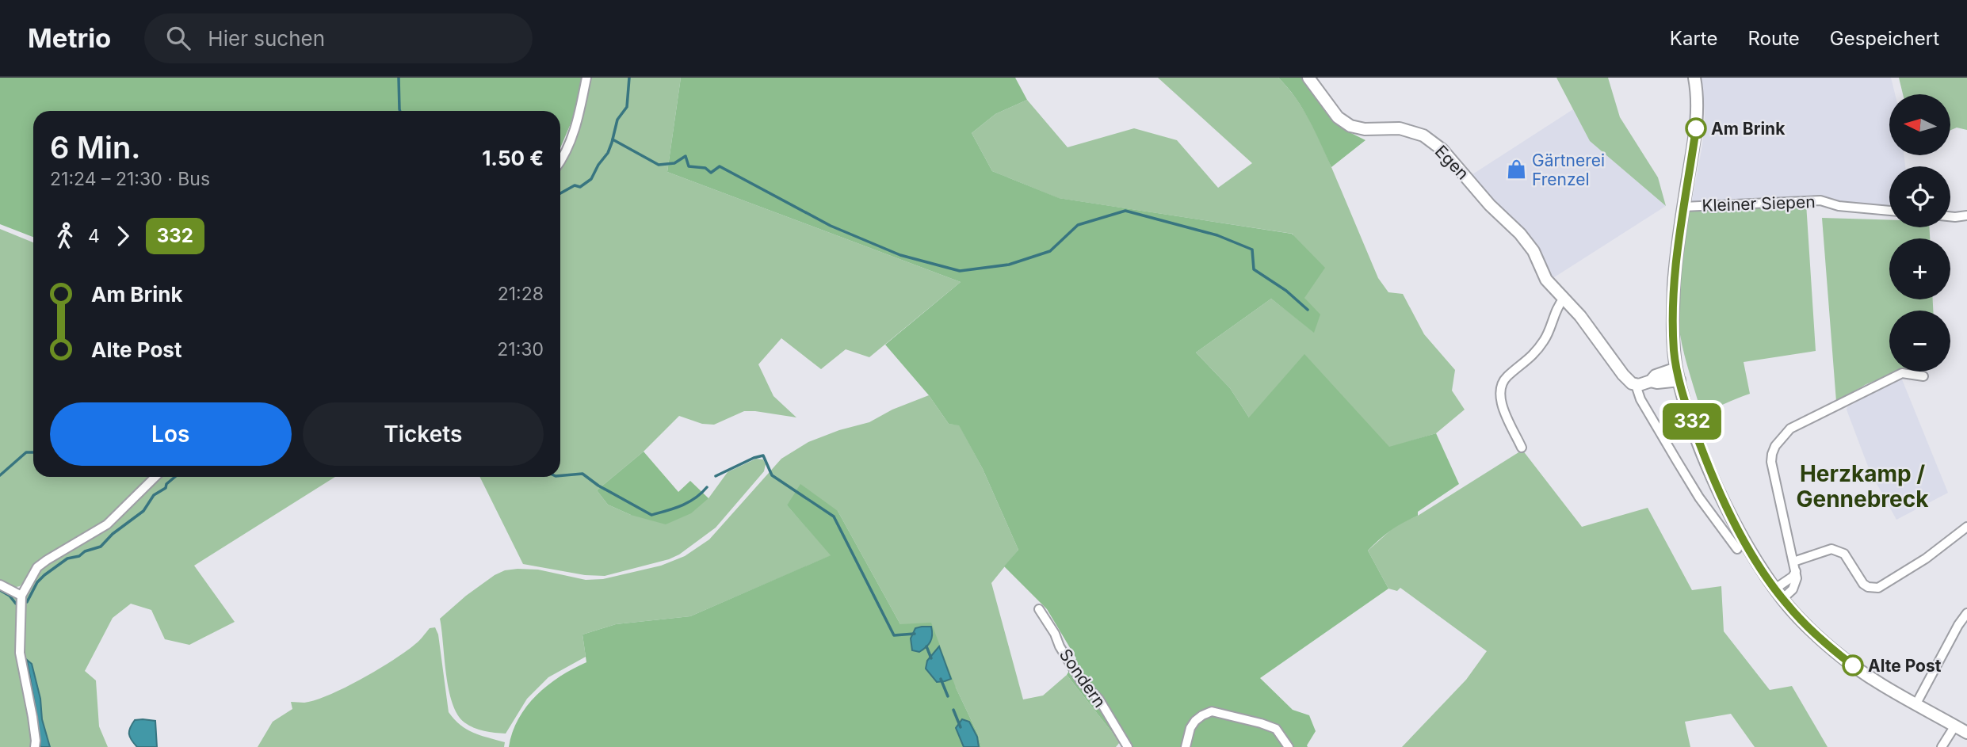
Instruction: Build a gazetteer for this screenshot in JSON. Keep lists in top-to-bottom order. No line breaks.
{"streets":{"main road":["Egen"],"street":["Kleiner Siepen","Sondern"]},"districts":["Herzkamp / Gennebreck"],"places":{"other":["Am Brink","Alte Post"],"shop":["Gärtnerei Frenzel"]},"lines":["bus line 332"],"north":"left","page":{"header":"Metrio","search":"Hier suchen","nav":["Karte","Route","Gespeichert"],"on_map":"332","map_buttons":["+","−"],"heading":["6 Min.","21:24 – 21:30 · Bus","1.50 €"],"legs":["4","332"],"list":[{"name":"Am Brink","value":"21:28"},{"name":"Alte Post","value":"21:30"}],"buttons":["Los","Tickets"]}}
